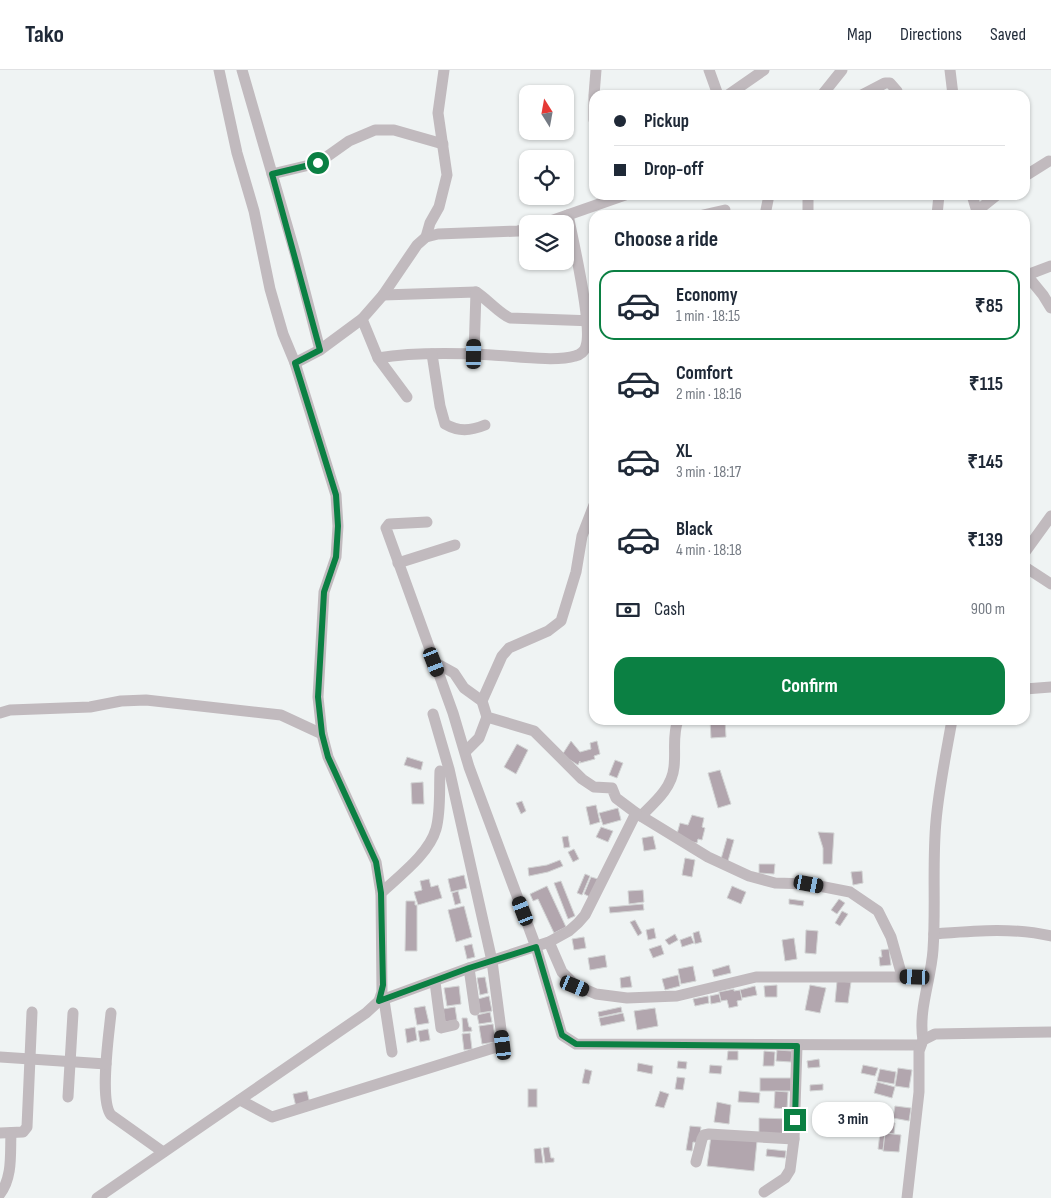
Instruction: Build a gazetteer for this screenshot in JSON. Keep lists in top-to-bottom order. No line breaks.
{"north":"top","page":{"header":"Tako","nav":["Map","Directions","Saved"],"banner":["Pickup","Drop-off"],"heading":"Choose a ride","list":[{"name":"Economy","note":"1 min · 18:15","value":"₹85"},{"name":"Comfort","note":"2 min · 18:16","value":"₹115"},{"name":"XL","note":"3 min · 18:17","value":"₹145"},{"name":"Black","note":"4 min · 18:18","value":"₹139"}],"pay":["Cash","900 m"],"buttons":"Confirm","bubble":"3 min"}}
